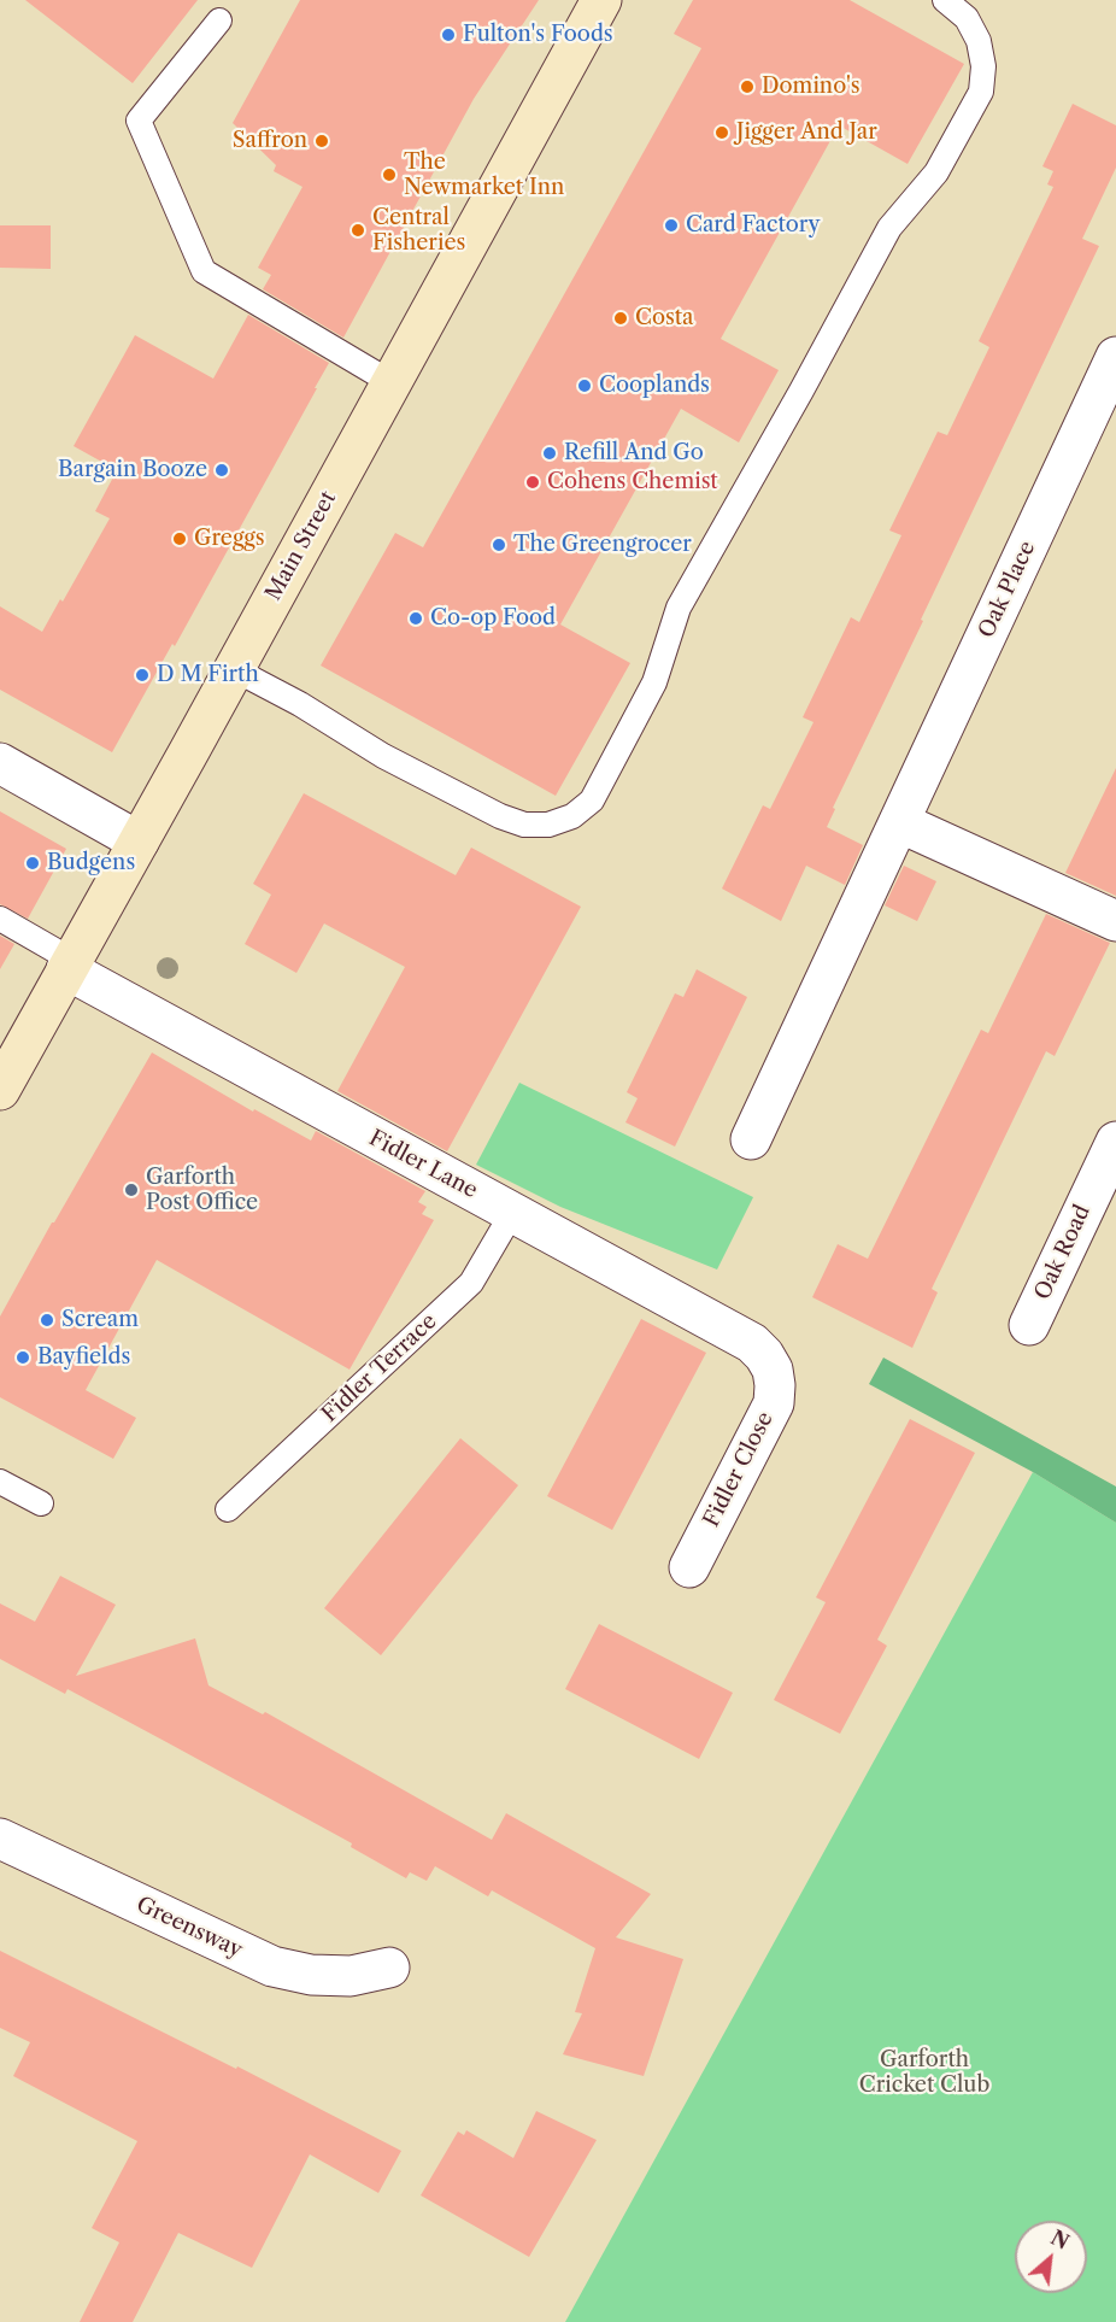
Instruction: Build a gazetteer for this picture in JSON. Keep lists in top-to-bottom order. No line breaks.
{"streets":{"main road":["Main Street"],"street":["Oak Place","Fidler Lane","Oak Road","Fidler Close","Greensway"],"lane":["Fidler Terrace"]},"crossings":[["Main Street","Fidler Lane"],["Fidler Lane","Fidler Terrace"],["Fidler Lane","Fidler Close"]],"parks":["Garforth Cricket Club"],"places":["Fulton's Foods","Domino's","Jigger And Jar","Saffron","The Newmarket Inn","Card Factory","Central Fisheries","Costa","Cooplands","Refill And Go","Bargain Booze","Cohens Chemist","Greggs","The Greengrocer","Co-op Food","D M Firth","Budgens","Garforth Post Office","Scream","Bayfields"],"north":"top right"}
